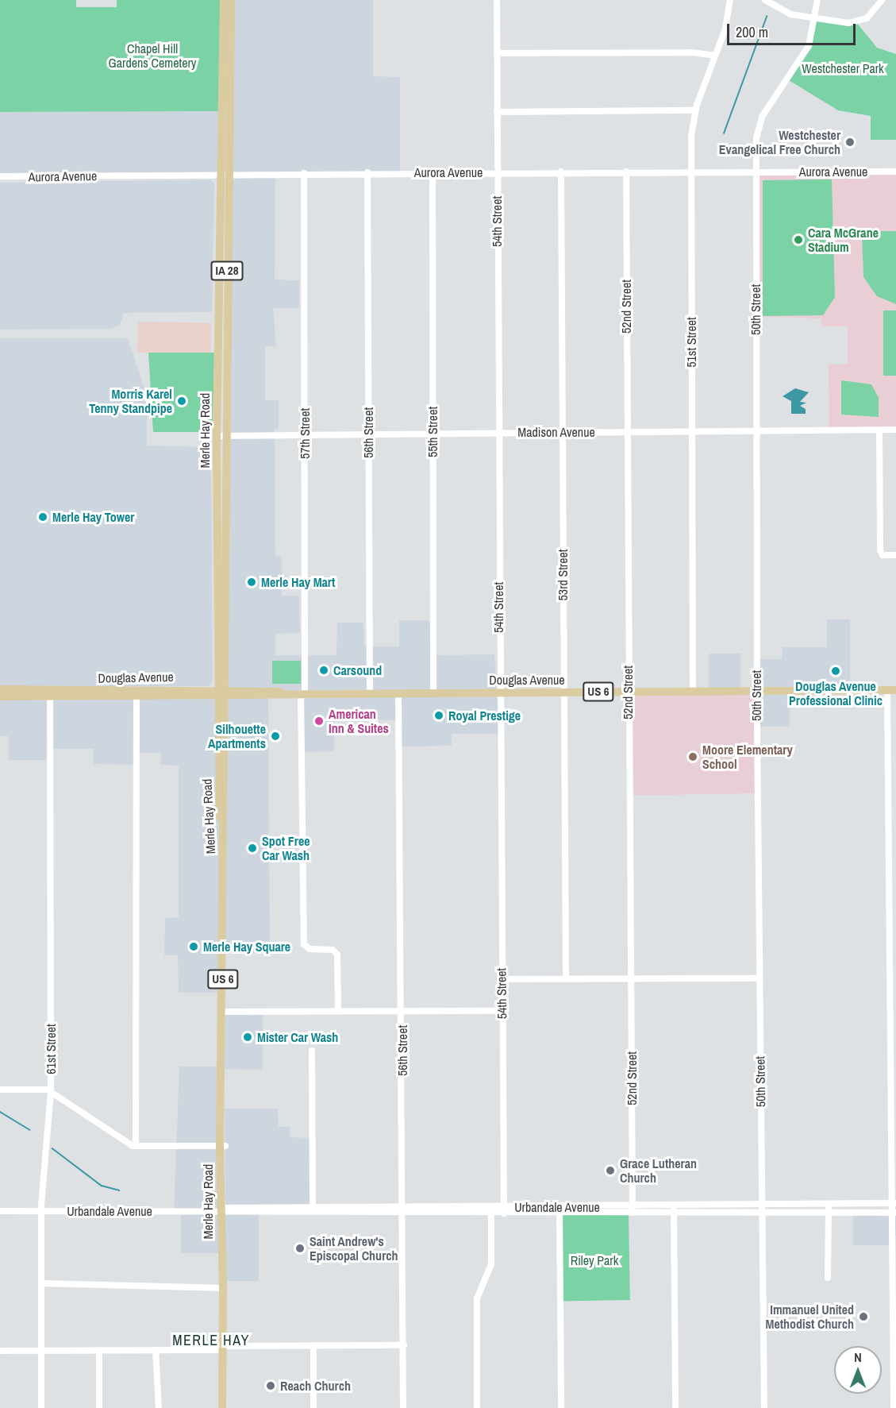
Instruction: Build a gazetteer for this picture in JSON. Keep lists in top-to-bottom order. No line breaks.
{"streets":{"main road":["IA 28","Merle Hay Road","Douglas Avenue","US 6"],"street":["Aurora Avenue","54th Street","52nd Street","50th Street","51st Street","55th Street","Madison Avenue","56th Street","57th Street","53rd Street","61st Street","Urbandale Avenue"]},"crossings":[["Aurora Avenue","54th Street"],["Aurora Avenue","52nd Street"],["Aurora Avenue","50th Street"],["Aurora Avenue","51st Street"],["Aurora Avenue","Merle Hay Road"],["Aurora Avenue","55th Street"],["Aurora Avenue","56th Street"],["Aurora Avenue","57th Street"],["Aurora Avenue","53rd Street"],["54th Street","Madison Avenue"],["54th Street","Douglas Avenue"],["54th Street","Urbandale Avenue"],["52nd Street","Madison Avenue"],["52nd Street","Douglas Avenue"],["52nd Street","Urbandale Avenue"],["50th Street","Madison Avenue"],["50th Street","Douglas Avenue"],["50th Street","Urbandale Avenue"],["51st Street","Madison Avenue"],["51st Street","Douglas Avenue"],["Merle Hay Road","Madison Avenue"],["Merle Hay Road","Douglas Avenue"],["Merle Hay Road","Urbandale Avenue"],["55th Street","Madison Avenue"],["55th Street","Douglas Avenue"],["Madison Avenue","56th Street"],["Madison Avenue","57th Street"],["Madison Avenue","53rd Street"],["56th Street","Douglas Avenue"],["56th Street","Urbandale Avenue"],["57th Street","Douglas Avenue"],["53rd Street","Douglas Avenue"],["Douglas Avenue","61st Street"],["61st Street","Urbandale Avenue"]],"districts":["MERLE HAY"],"parks":["Chapel Hill Gardens Cemetery","Westchester Park","Riley Park"],"places":["Westchester Evangelical Free Church","Cara McGrane Stadium","Morris Karel Tenny Standpipe","Merle Hay Tower","Merle Hay Mart","Carsound","Douglas Avenue Professional Clinic","Royal Prestige","American Inn & Suites","Silhouette Apartments","Moore Elementary School","Spot Free Car Wash","Merle Hay Square","Mister Car Wash","Grace Lutheran Church","Saint Andrew's Episcopal Church","Immanuel United Methodist Church","Reach Church"],"scale_bar":"200 m","north":"top"}
